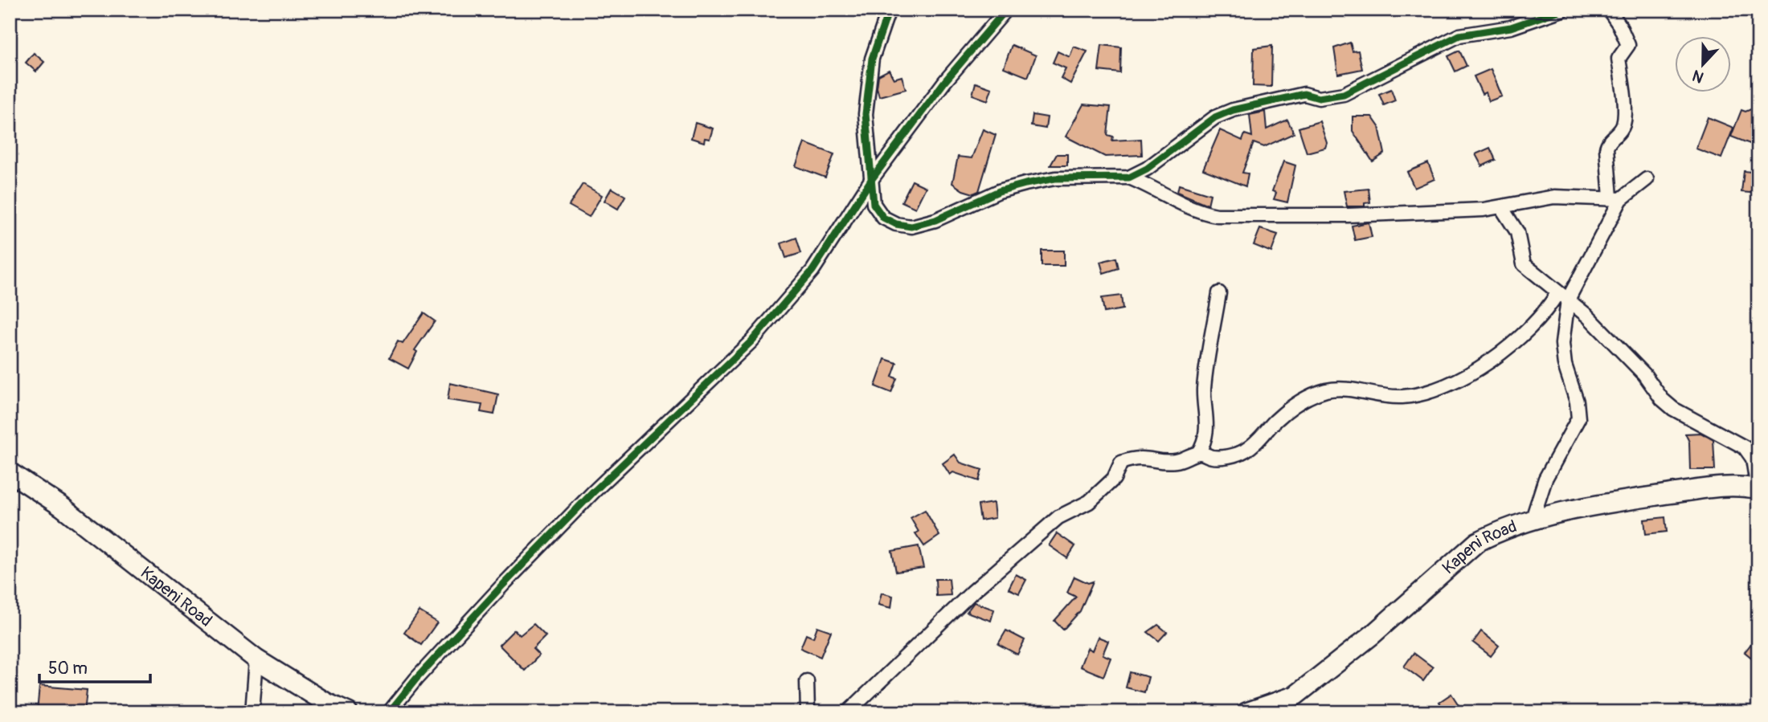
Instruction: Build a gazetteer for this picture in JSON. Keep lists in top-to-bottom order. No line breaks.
{"streets":{"main road":["Kapeni Road"]},"scale_bar":"50 m","north":"bottom"}
